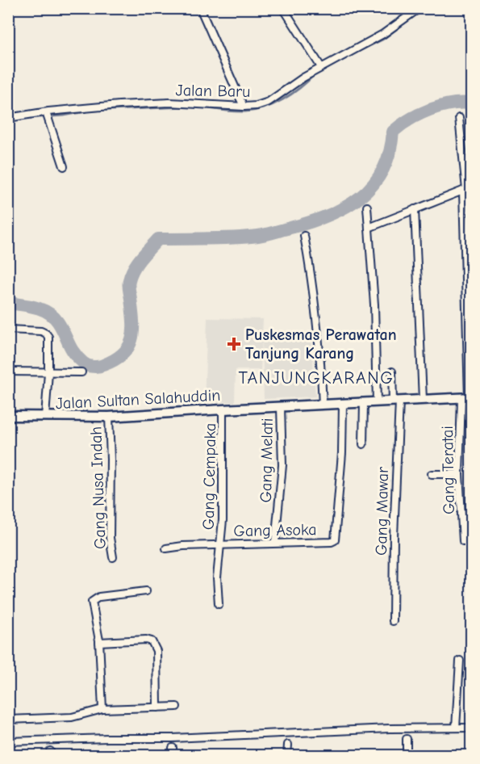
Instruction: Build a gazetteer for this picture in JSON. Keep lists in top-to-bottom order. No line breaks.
{"streets":{"main road":["Jalan Sultan Salahuddin"],"street":["Jalan Baru","Gang Melati","Gang Teratai","Gang Cempaka","Gang Nusa Indah","Gang Mawar","Gang Asoka"]},"crossings":[["Jalan Sultan Salahuddin","Gang Melati"],["Jalan Sultan Salahuddin","Gang Teratai"],["Jalan Sultan Salahuddin","Gang Cempaka"],["Jalan Sultan Salahuddin","Gang Nusa Indah"],["Jalan Sultan Salahuddin","Gang Mawar"],["Jalan Sultan Salahuddin","Gang Asoka"],["Gang Melati","Gang Asoka"],["Gang Cempaka","Gang Asoka"]],"districts":["TANJUNGKARANG"],"places":{"health":["Puskesmas Perawatan Tanjung Karang"]}}
